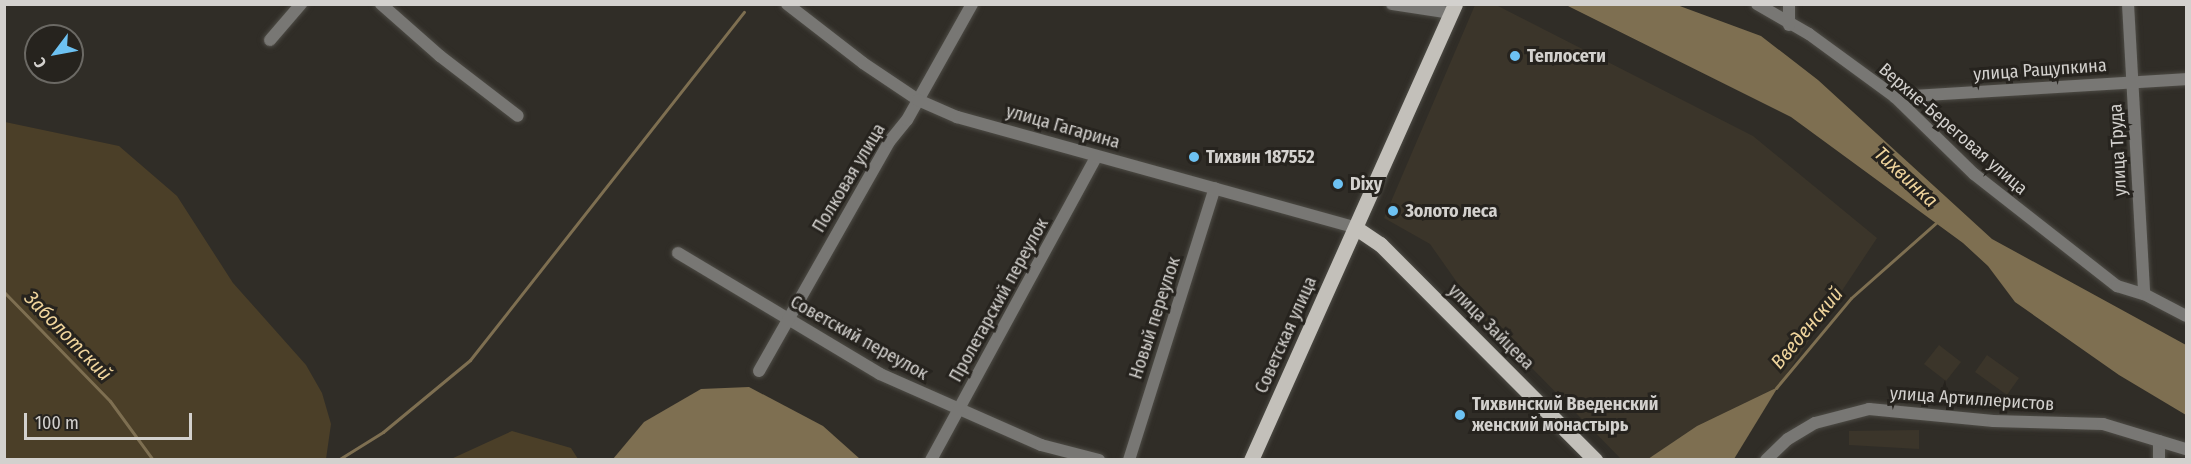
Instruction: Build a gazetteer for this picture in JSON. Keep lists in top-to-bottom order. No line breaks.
{"streets":{"main road":["улица Зайцева","Советская улица"],"street":["улица Ращупкина","улица Гагарина","Верхне-Береговая улица","улица Труда","Полковая улица","Пролетарский переулок","Новый переулок","Советский переулок","улица Артиллеристов"]},"crossings":[["улица Ращупкина","Верхне-Береговая улица"],["улица Ращупкина","улица Труда"],["улица Гагарина","Полковая улица"],["улица Гагарина","Пролетарский переулок"],["улица Гагарина","Новый переулок"],["улица Гагарина","улица Зайцева"],["улица Гагарина","Советская улица"],["Верхне-Береговая улица","улица Труда"],["Полковая улица","Советский переулок"],["Пролетарский переулок","Советский переулок"],["улица Зайцева","Советская улица"]],"water":["Тихвинка","Введенский","Заболотский"],"places":["Теплосети","Тихвин 187552","Dixy","Золото леса","Тихвинский Введенский женский монастырь"],"scale_bar":"100 m","north":"bottom left"}
